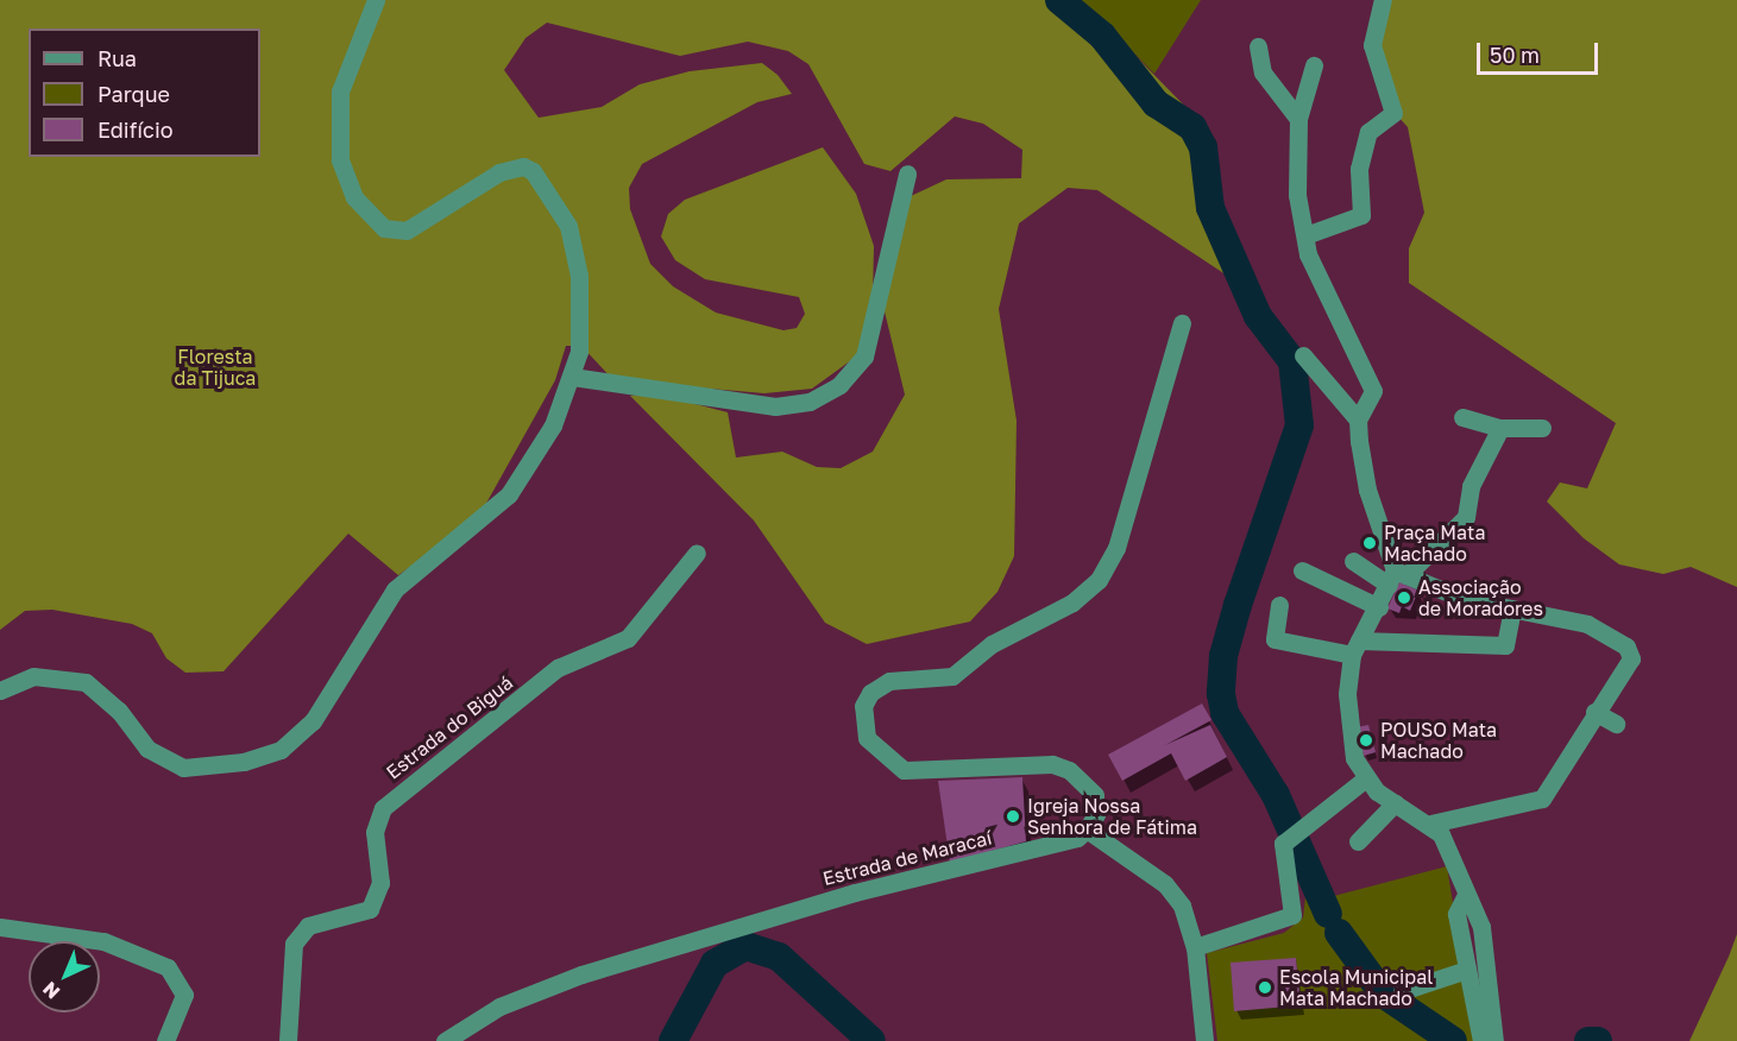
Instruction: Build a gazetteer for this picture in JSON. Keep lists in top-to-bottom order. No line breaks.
{"streets":{"street":["Estrada do Biguá","Estrada de Maracaí"]},"parks":["Floresta da Tijuca"],"places":["Praça Mata Machado","Associação de Moradores","POUSO Mata Machado","Igreja Nossa Senhora de Fátima","Escola Municipal Mata Machado"],"legend":["Rua","Parque","Edifício"],"scale_bar":"50 m","north":"bottom left"}
